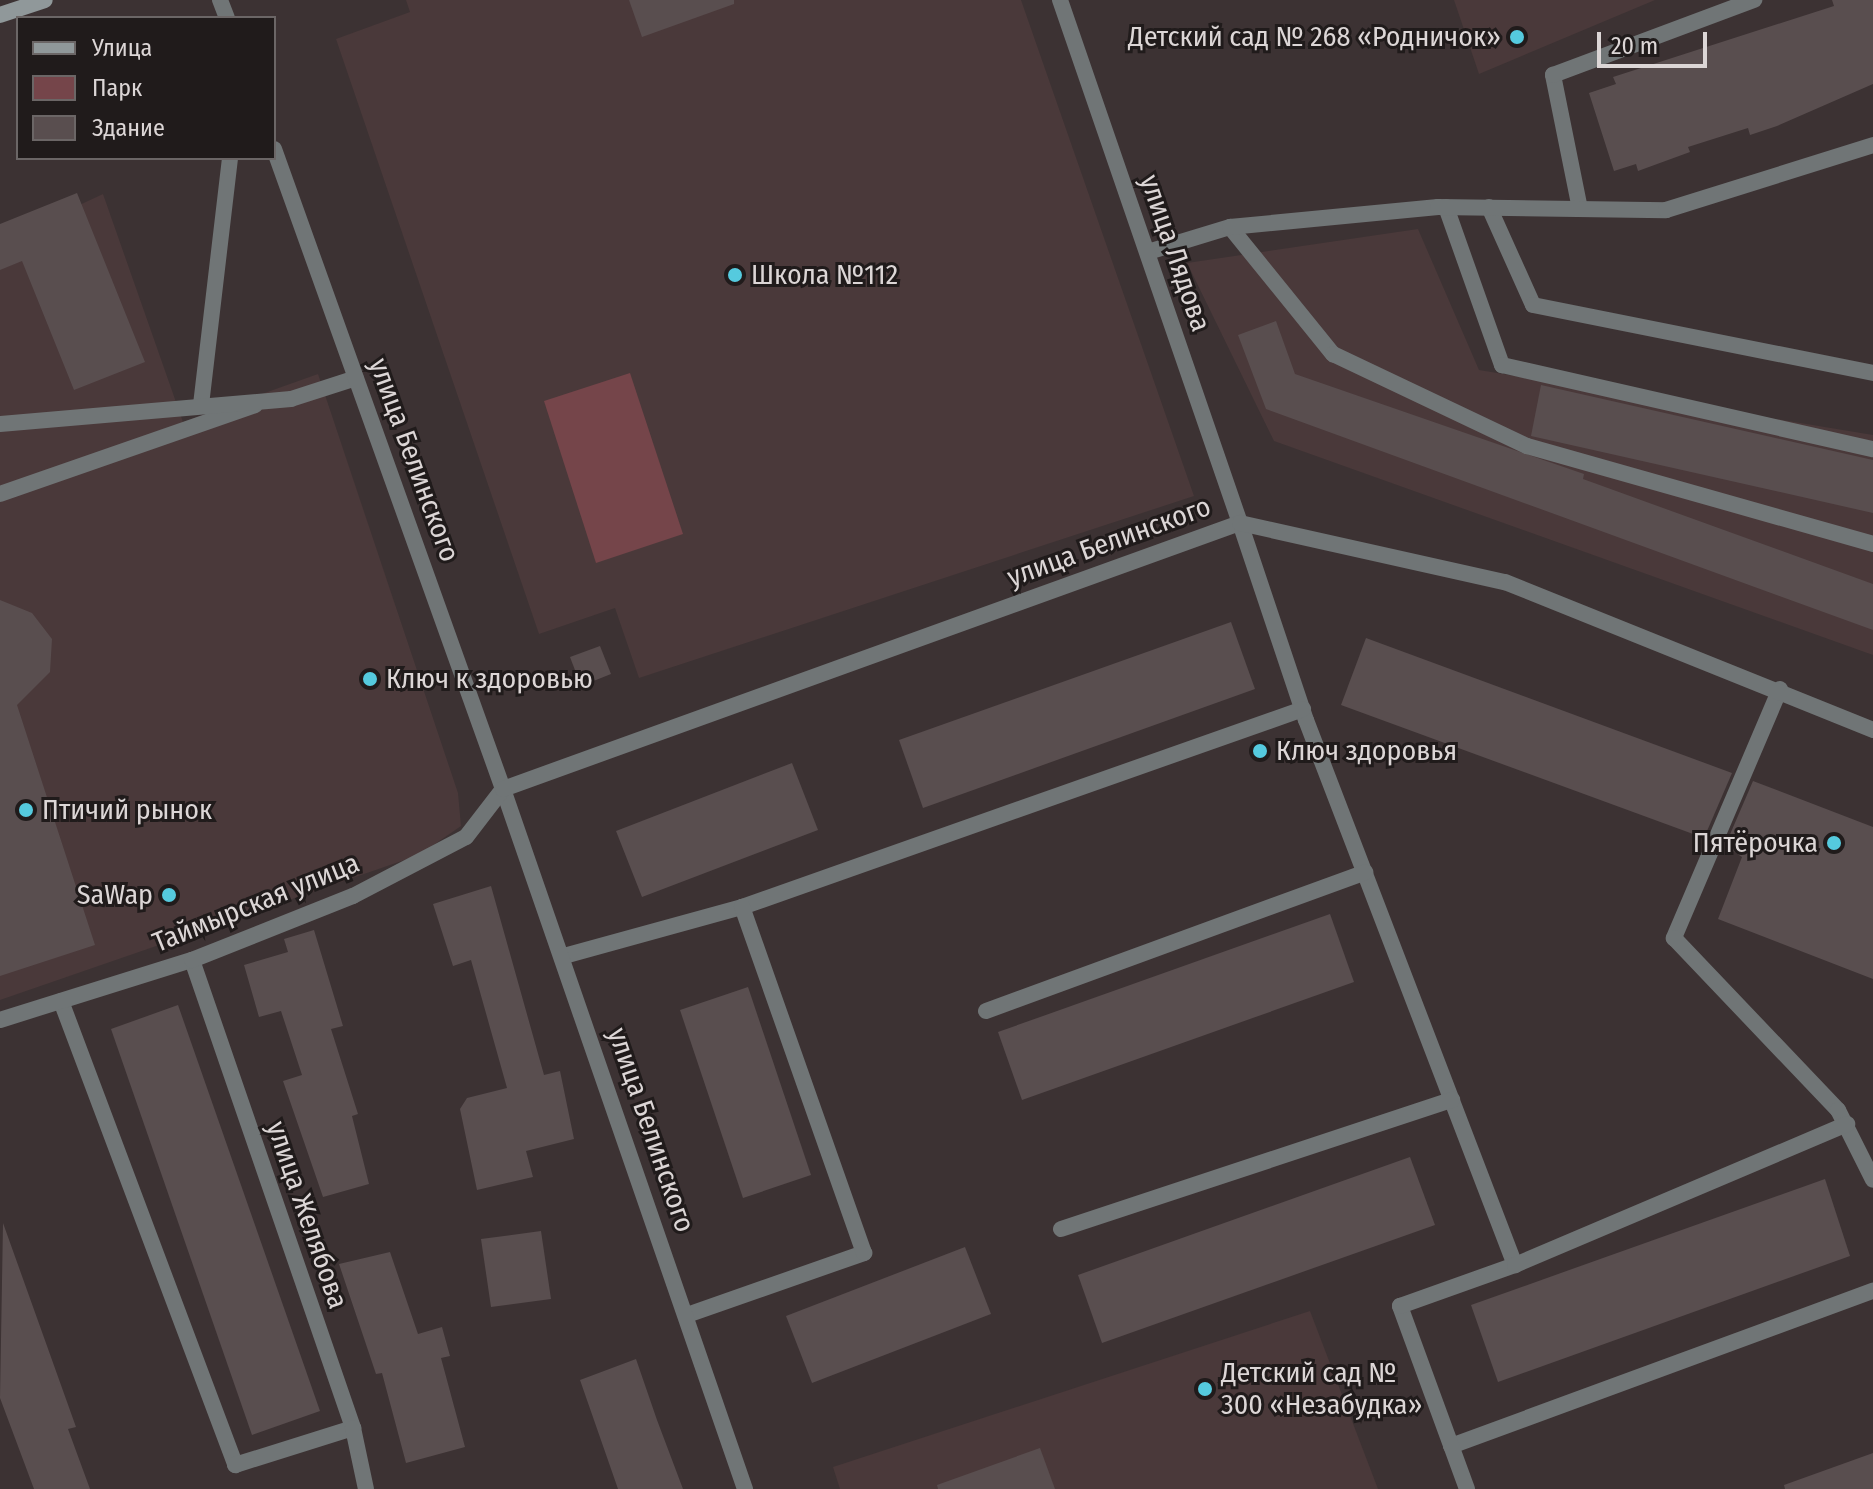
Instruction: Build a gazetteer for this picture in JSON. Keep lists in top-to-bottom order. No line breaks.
{"streets":{"street":["улица Лядова","улица Белинского","Таймырская улица","улица Желябова"]},"crossings":[["улица Лядова","улица Белинского"],["улица Белинского","Таймырская улица"],["Таймырская улица","улица Желябова"]],"places":["Детский сад № 268 «Родничок»","Школа №112","Ключ к здоровью","Ключ здоровья","Птичий рынок","Пятёрочка","SaWap","Детский сад № 300 «Незабудка»"],"legend":["Улица","Парк","Здание"],"scale_bar":"20 m"}
